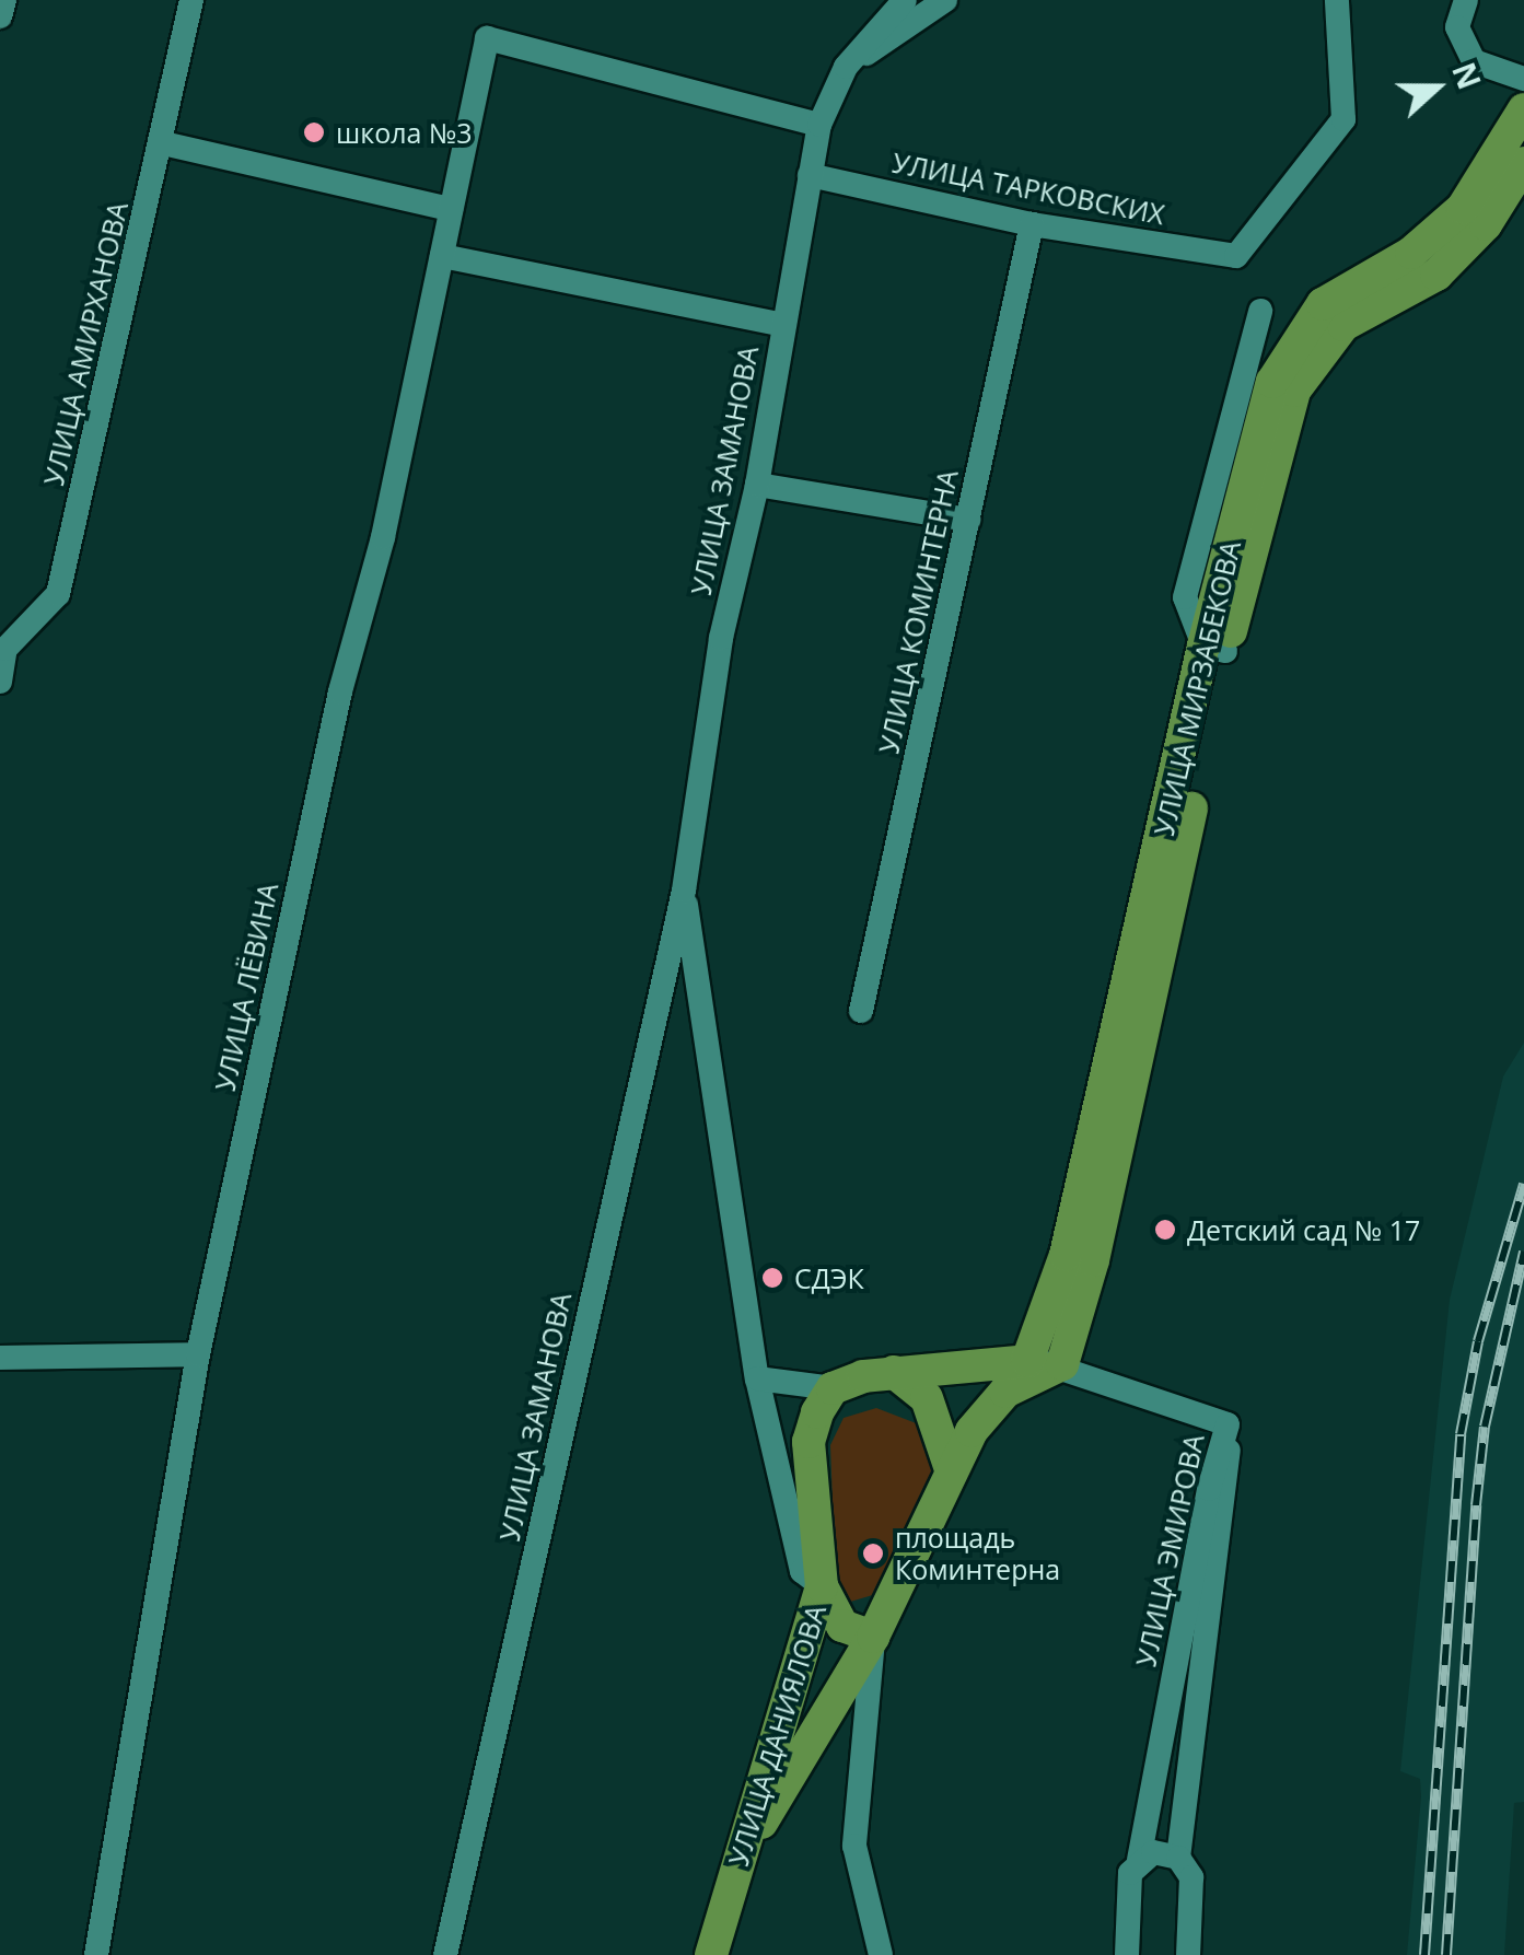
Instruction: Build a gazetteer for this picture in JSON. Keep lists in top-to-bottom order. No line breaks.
{"streets":{"main road":["УЛИЦА МИРЗАБЕКОВА","УЛИЦА ДАНИЯЛОВА"],"street":["УЛИЦА ТАРКОВСКИХ","УЛИЦА АМИРХАНОВА","УЛИЦА ЗАМАНОВА","УЛИЦА КОМИНТЕРНА","УЛИЦА ЛЁВИНА","УЛИЦА ЭМИРОВА"]},"crossings":[["УЛИЦА ТАРКОВСКИХ","УЛИЦА ЗАМАНОВА"],["УЛИЦА ТАРКОВСКИХ","УЛИЦА КОМИНТЕРНА"],["УЛИЦА ЗАМАНОВА","УЛИЦА ЛЁВИНА"],["УЛИЦА ЗАМАНОВА","УЛИЦА ДАНИЯЛОВА"],["УЛИЦА МИРЗАБЕКОВА","УЛИЦА ДАНИЯЛОВА"]],"places":["школа №3","Детский сад № 17","СДЭК","площадь Коминтерна"],"north":"right"}
